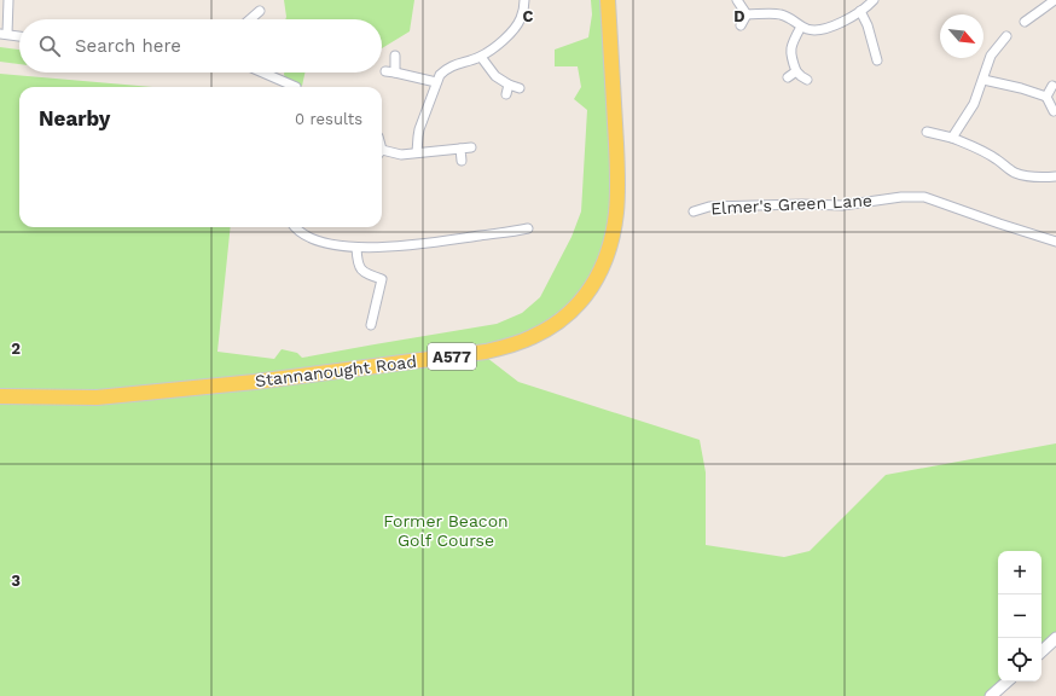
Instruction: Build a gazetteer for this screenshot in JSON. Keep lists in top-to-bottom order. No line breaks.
{"streets":{"main road":["A577","Stannanought Road"],"street":["Elmer's Green Lane"]},"parks":["Former Beacon Golf Course"],"north":"bottom right","page":{"search":"Search here","heading":["Nearby","0 results"],"map_buttons":["+","−"]},"grid":{"columns":["C","D"],"rows":["2","3"]}}
